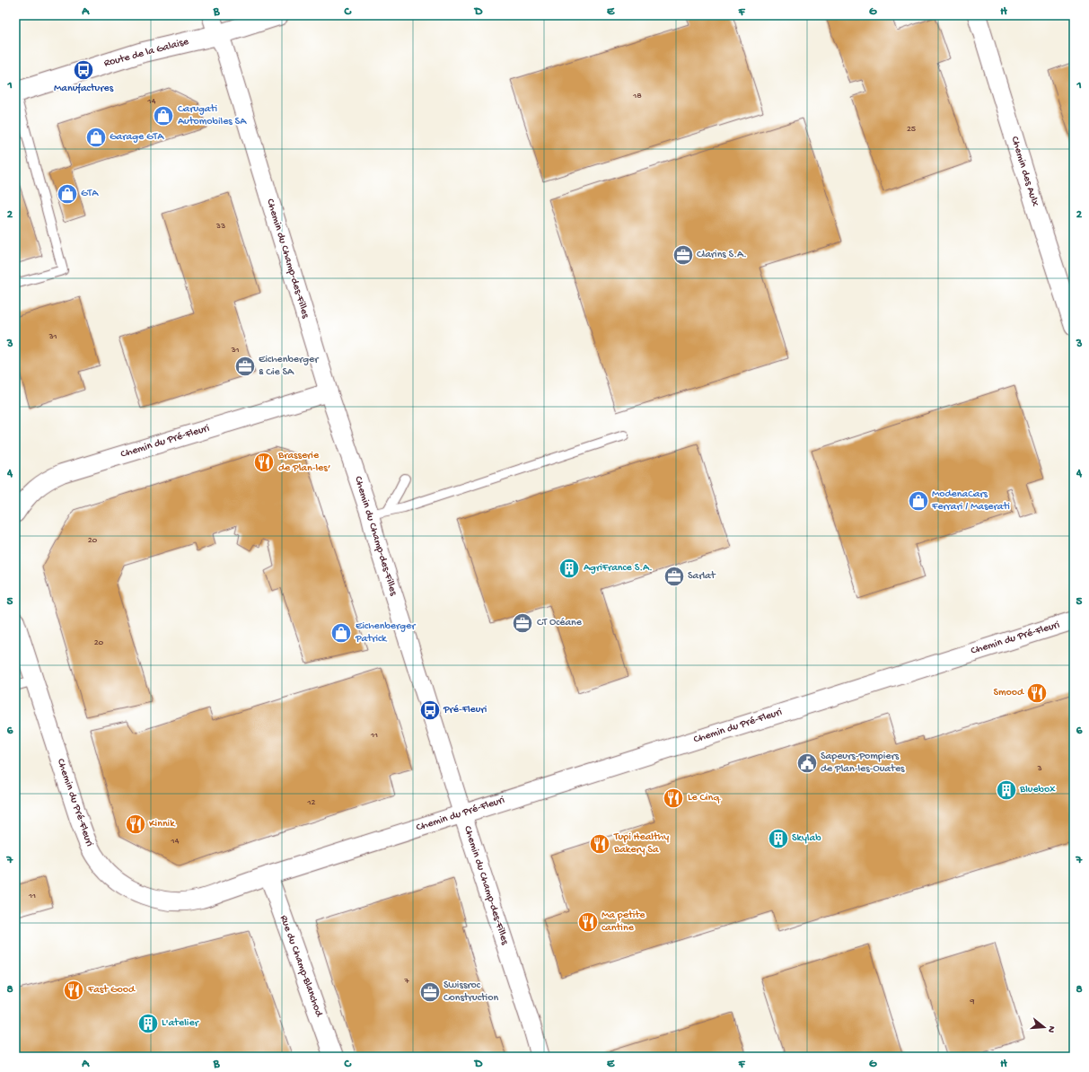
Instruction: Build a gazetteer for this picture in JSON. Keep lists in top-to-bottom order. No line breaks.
{"streets":{"street":["Route de la Galaise","Chemin des Aulx","Chemin du Champ-des-Filles","Chemin du Pré-Fleuri","Rue du Champ-Blanchod"]},"crossings":[["Route de la Galaise","Chemin du Champ-des-Filles"],["Chemin du Champ-des-Filles","Chemin du Pré-Fleuri"],["Chemin du Pré-Fleuri","Rue du Champ-Blanchod"]],"places":{"bus stop":["Manufactures","Pré-Fleuri"],"shop":["Carugati Automobiles SA","Garage GTA","GTA","ModenaCars Ferrari / Maserati","Eichenberger Patrick"],"office":["Clarins S.A.","Eichenberger & Cie SA","Sarlat","CT Océane","Swissroc Construction"],"restaurant":["Brasserie de Plan-les’","Smood","Le Cinq","Kinnik","Tupi Healthy Bakery Sa","Ma petite cantine","Fast Good"],"building":["AgriFrance S.A.","Bluebox","Skylab","L'atelier"],"public building":["Sapeurs-Pompiers de Plan-les-Ouates"]},"house_numbers":["18","14","25","33","31","31","20","20","11","3","12","14","11","7","9"],"north":"right","grid":{"columns":["A","B","C","D","E","F","G","H"],"rows":["1","2","3","4","5","6","7","8"]}}
